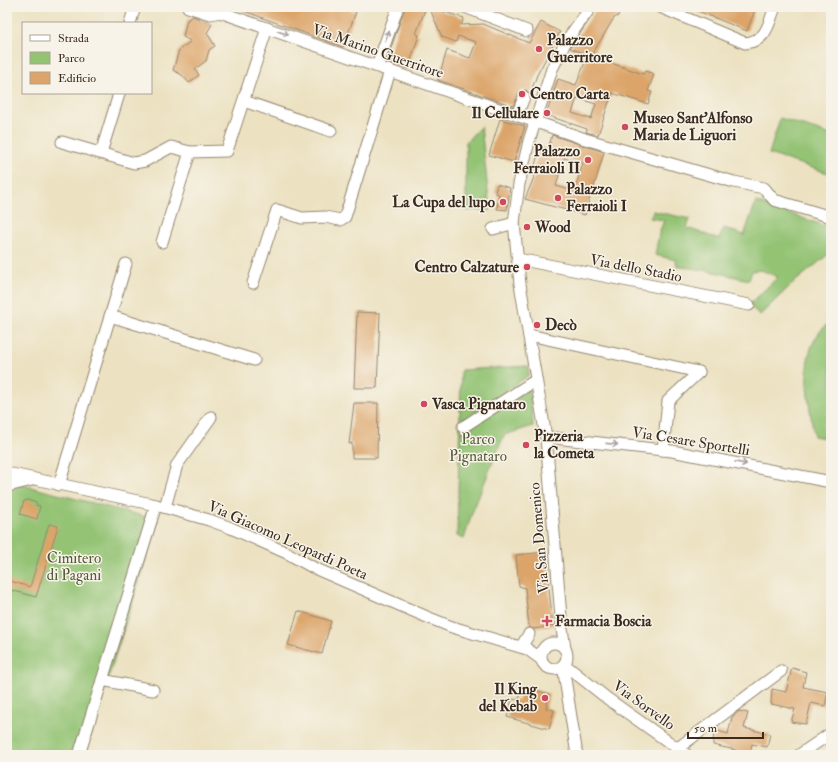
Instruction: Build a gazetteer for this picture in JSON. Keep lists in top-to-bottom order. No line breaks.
{"streets":{"street":["Via Marino Guerritore","Via dello Stadio","Via Cesare Sportelli","Via San Domenico","Via Giacomo Leopardi Poeta","Via Sorvello"]},"crossings":[["Via Marino Guerritore","Via San Domenico"],["Via dello Stadio","Via San Domenico"],["Via Cesare Sportelli","Via San Domenico"],["Via San Domenico","Via Sorvello"]],"one_way":["Via Cesare Sportelli"],"parks":["Parco Pignataro","Cimitero di Pagani"],"places":{"other":["Palazzo Guerritore","Centro Carta","Il Cellulare","Museo Sant'Alfonso Maria de Liguori","Palazzo Ferraioli II","Palazzo Ferraioli I","La Cupa del lupo","Wood","Centro Calzature","Decò","Vasca Pignataro","Pizzeria la Cometa","Il King del Kebab"],"health":["Farmacia Boscia"]},"legend":["Strada","Parco","Edificio"],"scale_bar":"50 m"}
